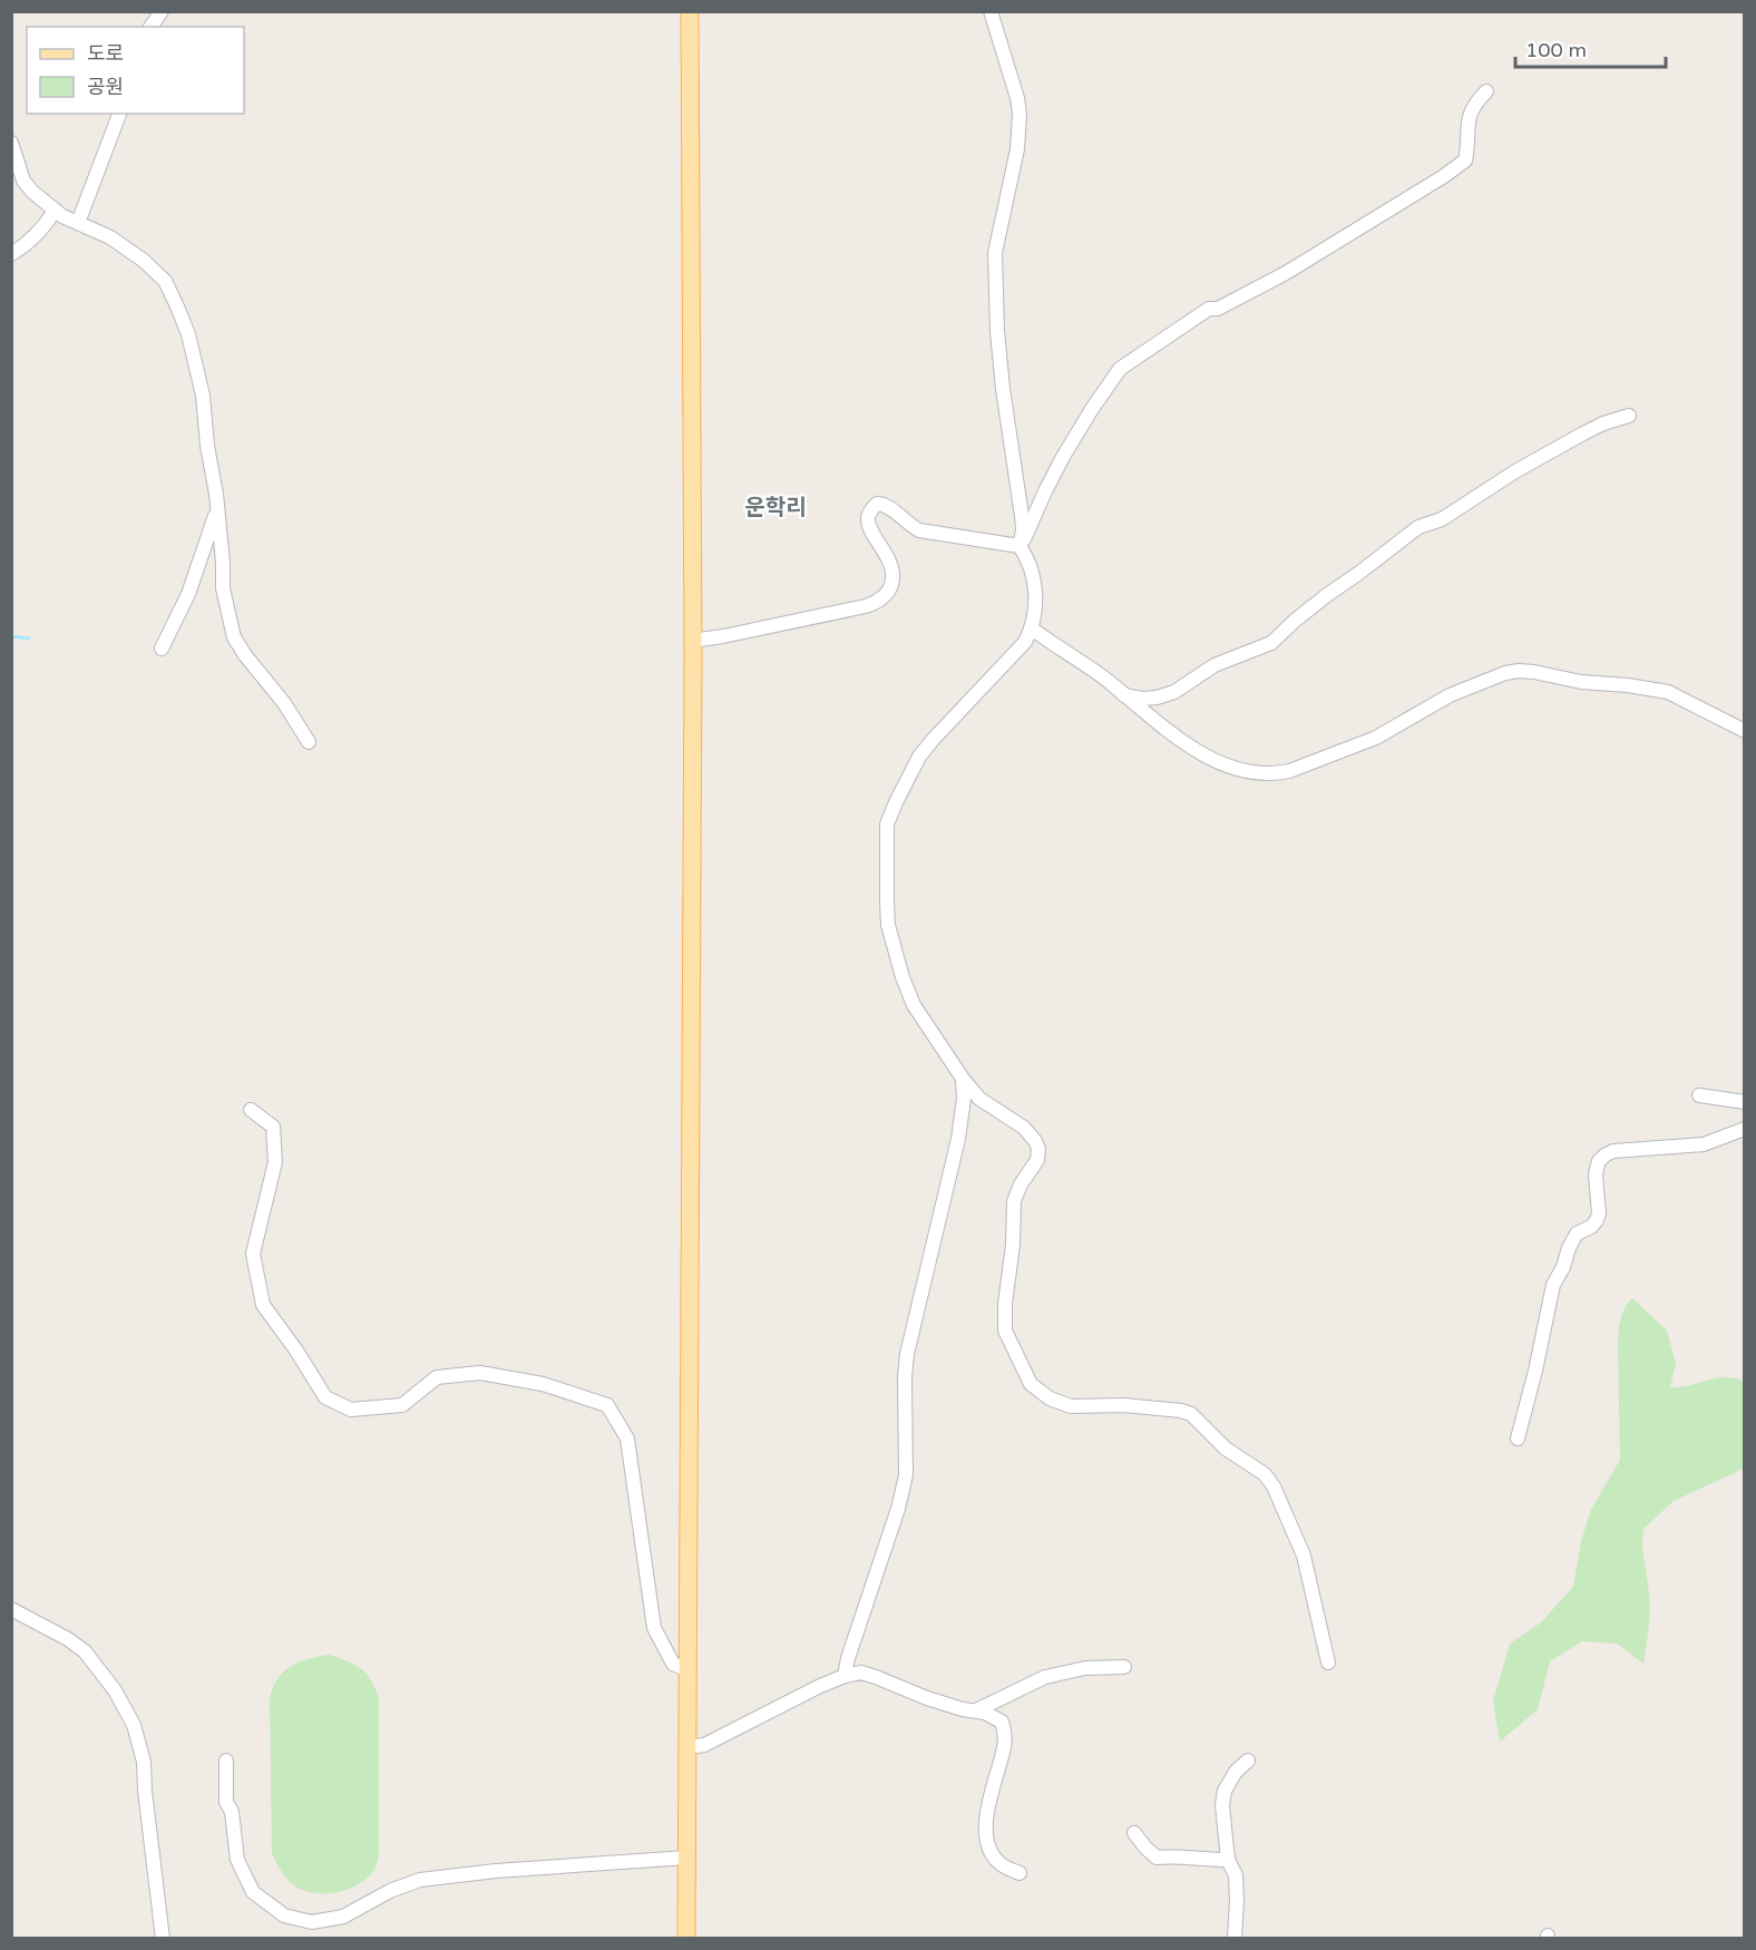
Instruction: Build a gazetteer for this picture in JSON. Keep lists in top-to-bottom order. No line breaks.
{"districts":["운학리"],"legend":["도로","공원"],"scale_bar":"100 m"}
